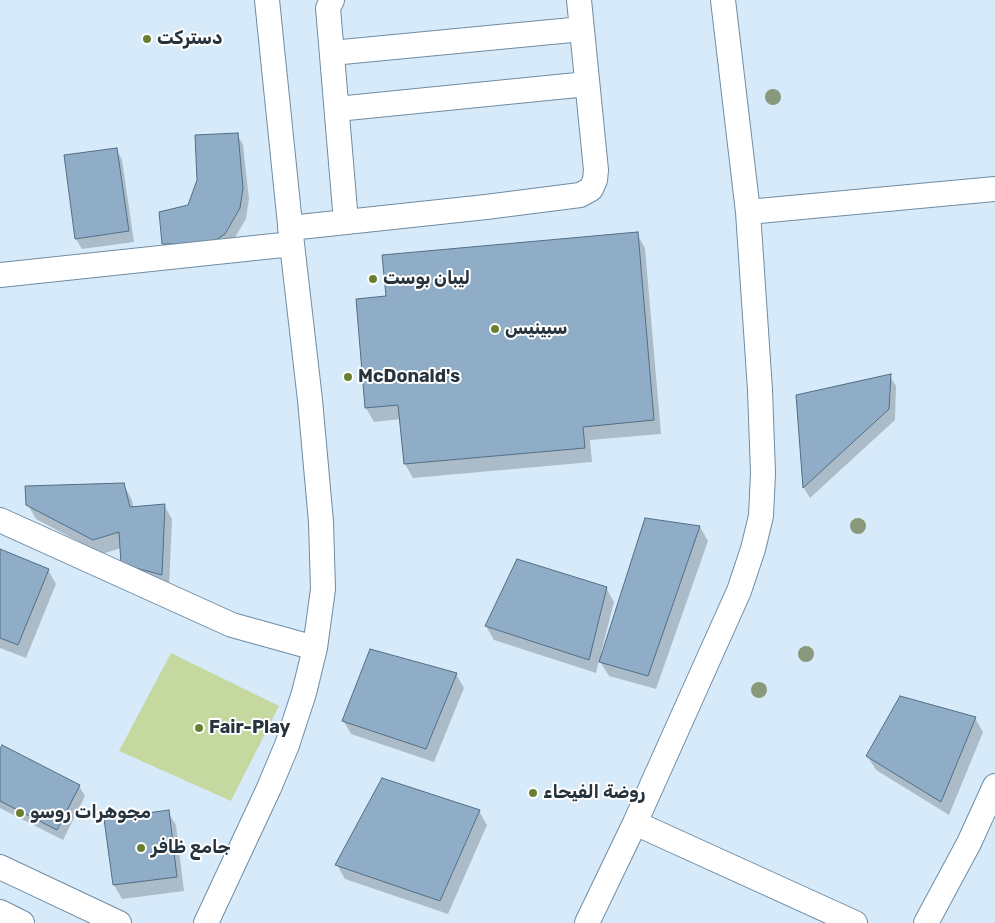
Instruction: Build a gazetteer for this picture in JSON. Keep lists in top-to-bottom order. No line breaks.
{"places":["دستركت","ليبان بوست","سبينيس","McDonald's","Fair-Play","روضة الفيحاء","مجوهرات روسو","جامع ظافر"]}
